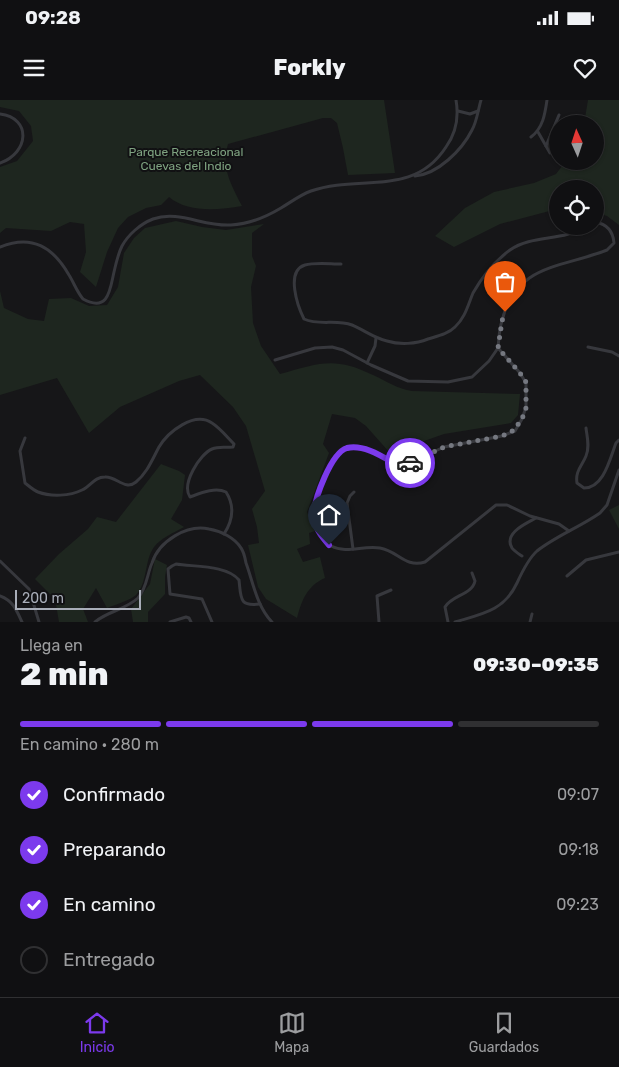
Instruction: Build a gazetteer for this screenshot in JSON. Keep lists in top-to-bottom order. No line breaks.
{"parks":["Parque Recreacional Cuevas del Indio"],"scale_bar":"200 m","north":"top","page":{"status":"09:28","header":"Forkly","scale":"200 m","heading":["2 min","Llega en","09:30–09:35"],"bar":"En camino · 280 m","list":[["Confirmado","09:07"],["Preparando","09:18"],["En camino","09:23"],"Entregado"],"tabs":["Inicio","Mapa","Guardados"]}}
